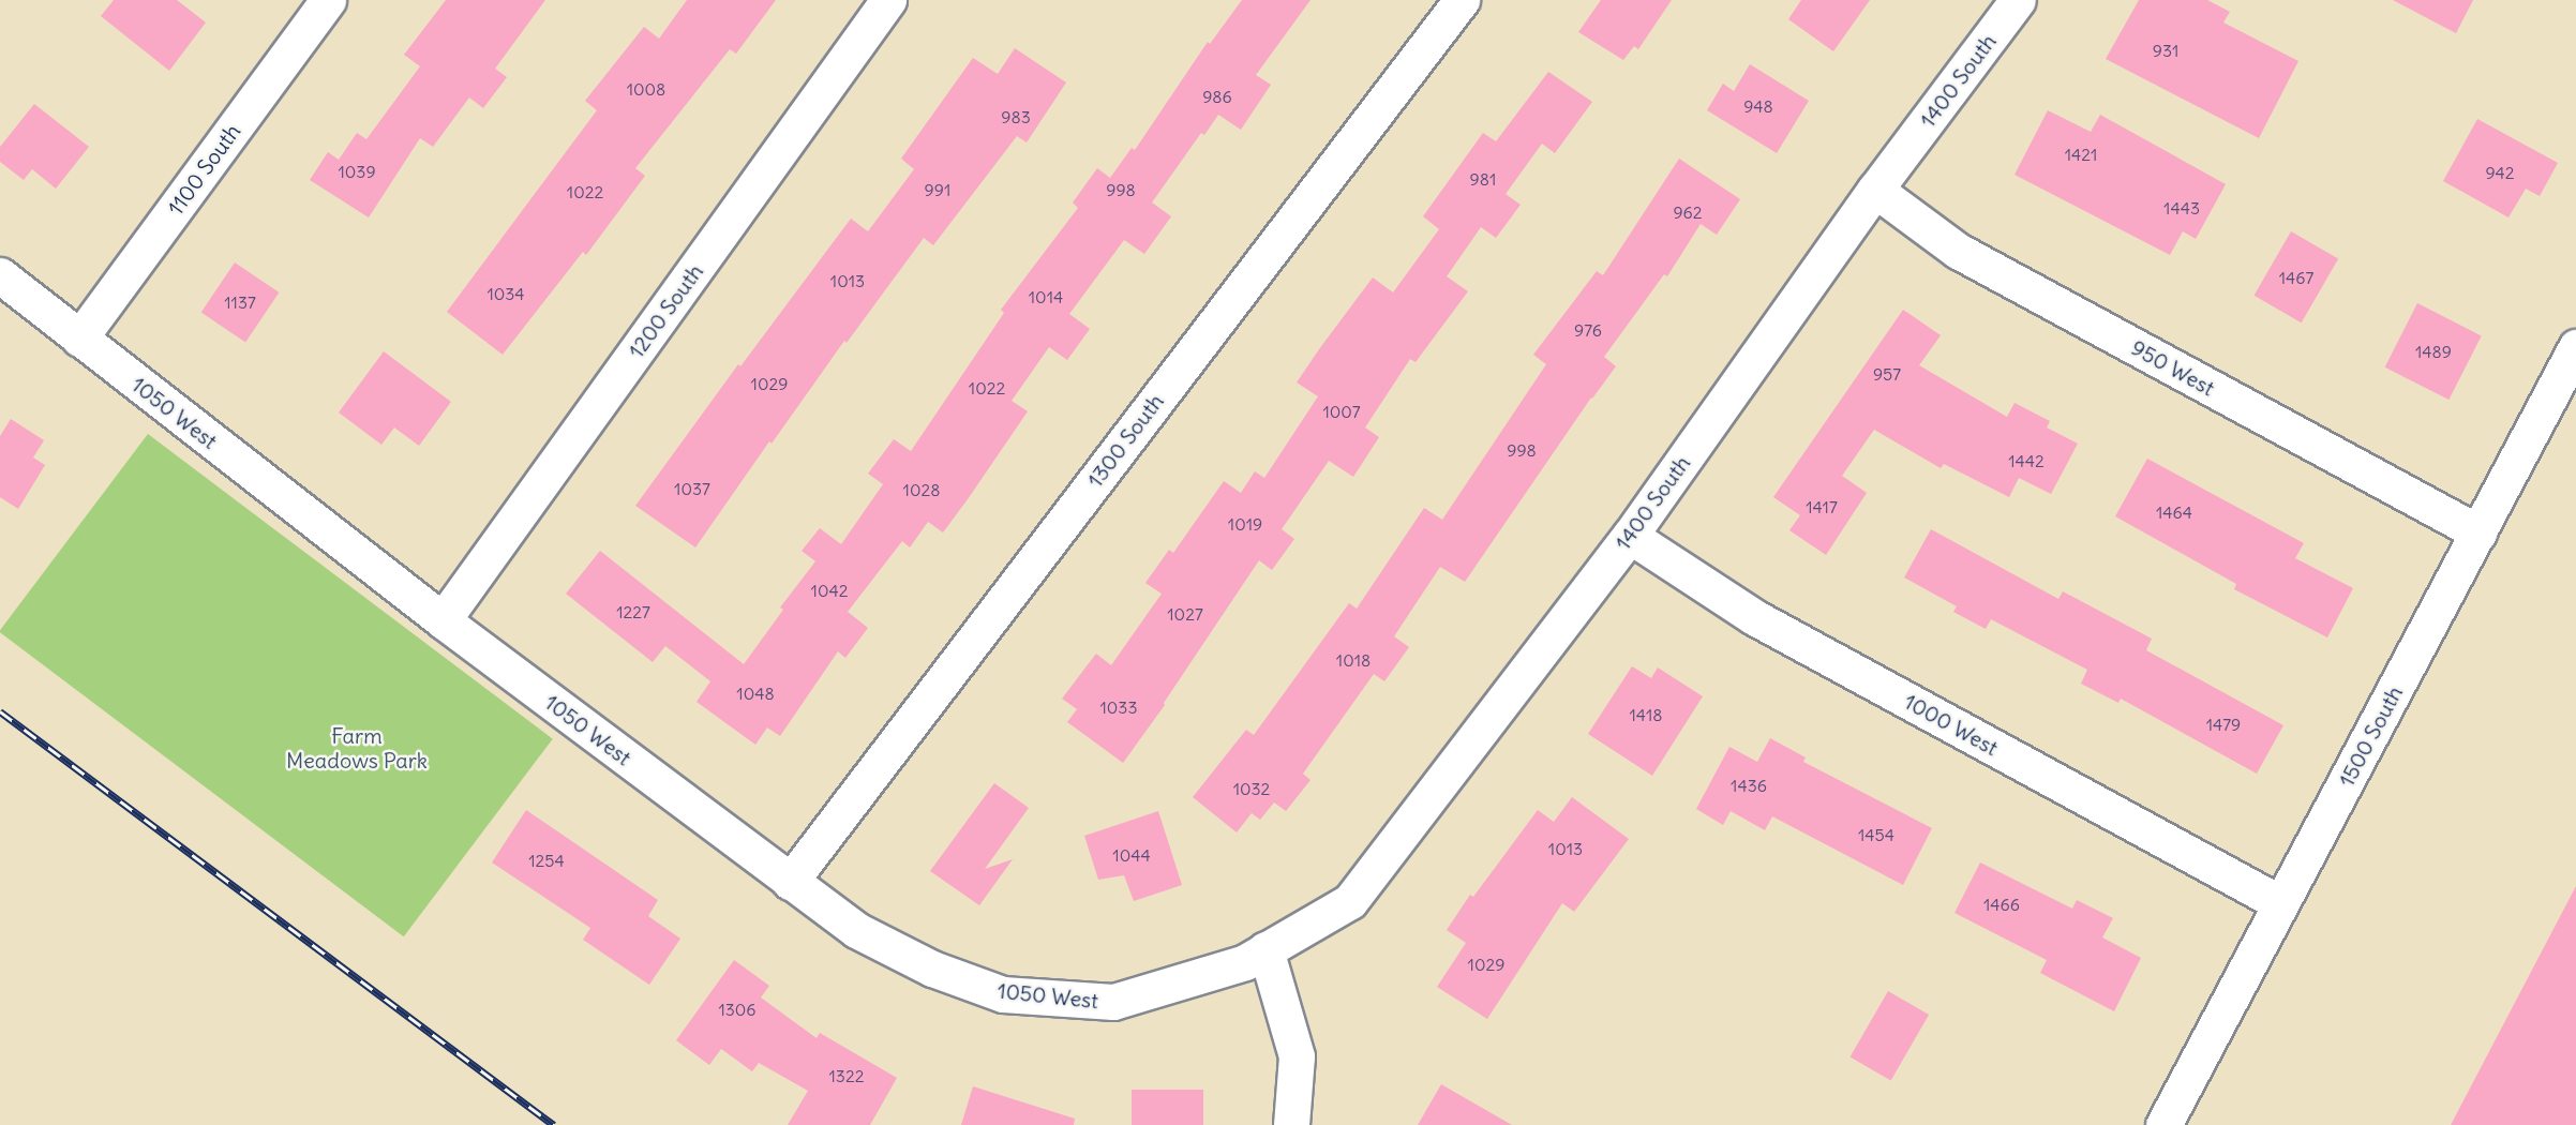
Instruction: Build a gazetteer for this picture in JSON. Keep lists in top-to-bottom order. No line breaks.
{"streets":{"street":["1400 South","1100 South","1200 South","950 West","1050 West","1300 South","1000 West","1500 South"]},"crossings":[["1400 South","950 West"],["1400 South","1050 West"],["1400 South","1000 West"],["1100 South","1050 West"],["1200 South","1050 West"],["950 West","1500 South"],["1050 West","1300 South"],["1000 West","1500 South"]],"parks":["Farm Meadows Park"],"house_numbers":["931","1008","986","948","983","1421","1039","942","981","991","998","1022","1443","962","1467","1013","1034","1014","1137","976","1489","957","1029","1022","1007","998","1442","1037","1028","1417","1464","1019","1042","1227","1027","1018","1048","1033","1418","1479","1436","1032","1454","1013","1044","1254","1466","1029","1306","1322"]}
